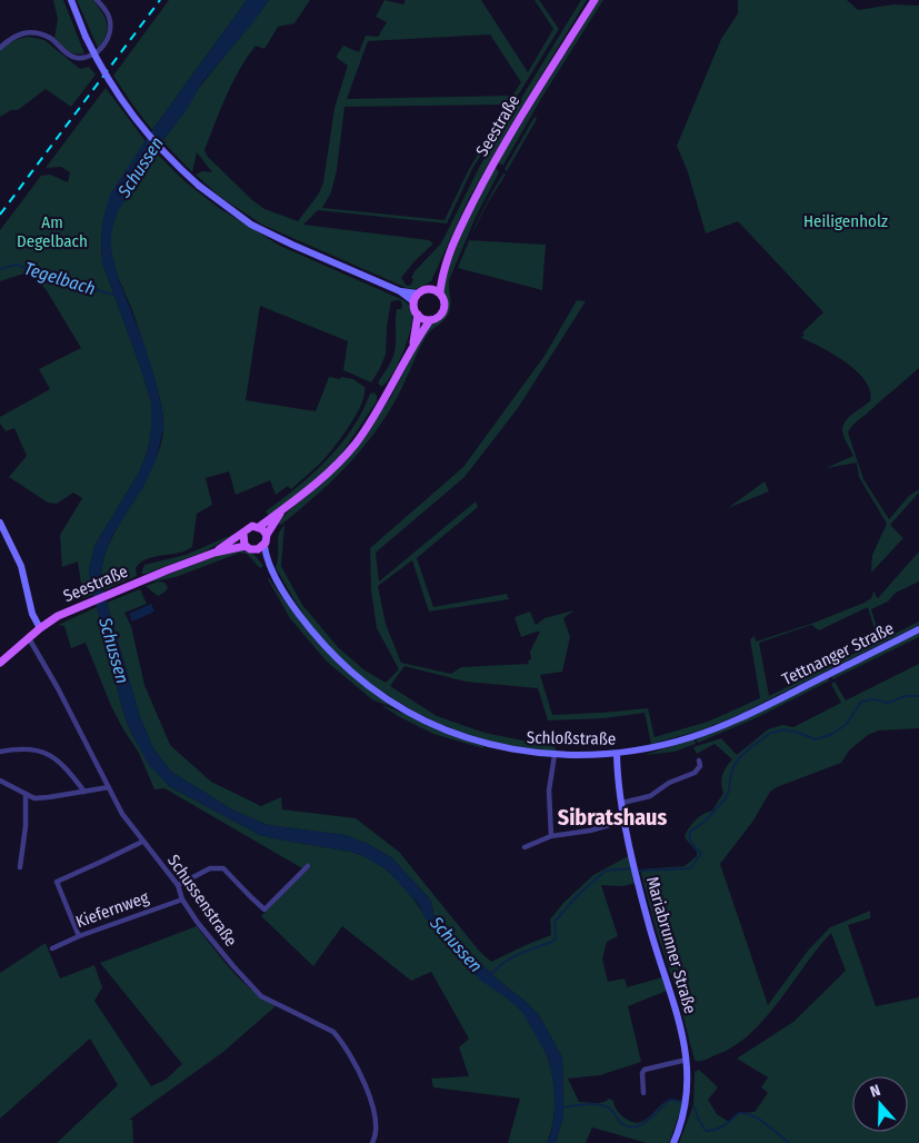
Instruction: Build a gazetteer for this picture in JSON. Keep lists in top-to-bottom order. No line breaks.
{"streets":{"main road":["Seestraße"],"street":["Tettnanger Straße","Schloßstraße","Schussenstraße","Kiefernweg","Mariabrunner Straße"]},"crossings":[["Seestraße","Schloßstraße"],["Seestraße","Schussenstraße"],["Tettnanger Straße","Schloßstraße"],["Schloßstraße","Mariabrunner Straße"],["Schussenstraße","Kiefernweg"]],"districts":["Sibratshaus"],"water":["Schussen","Tegelbach"],"parks":["Heiligenholz","Am Degelbach"],"north":"top"}
